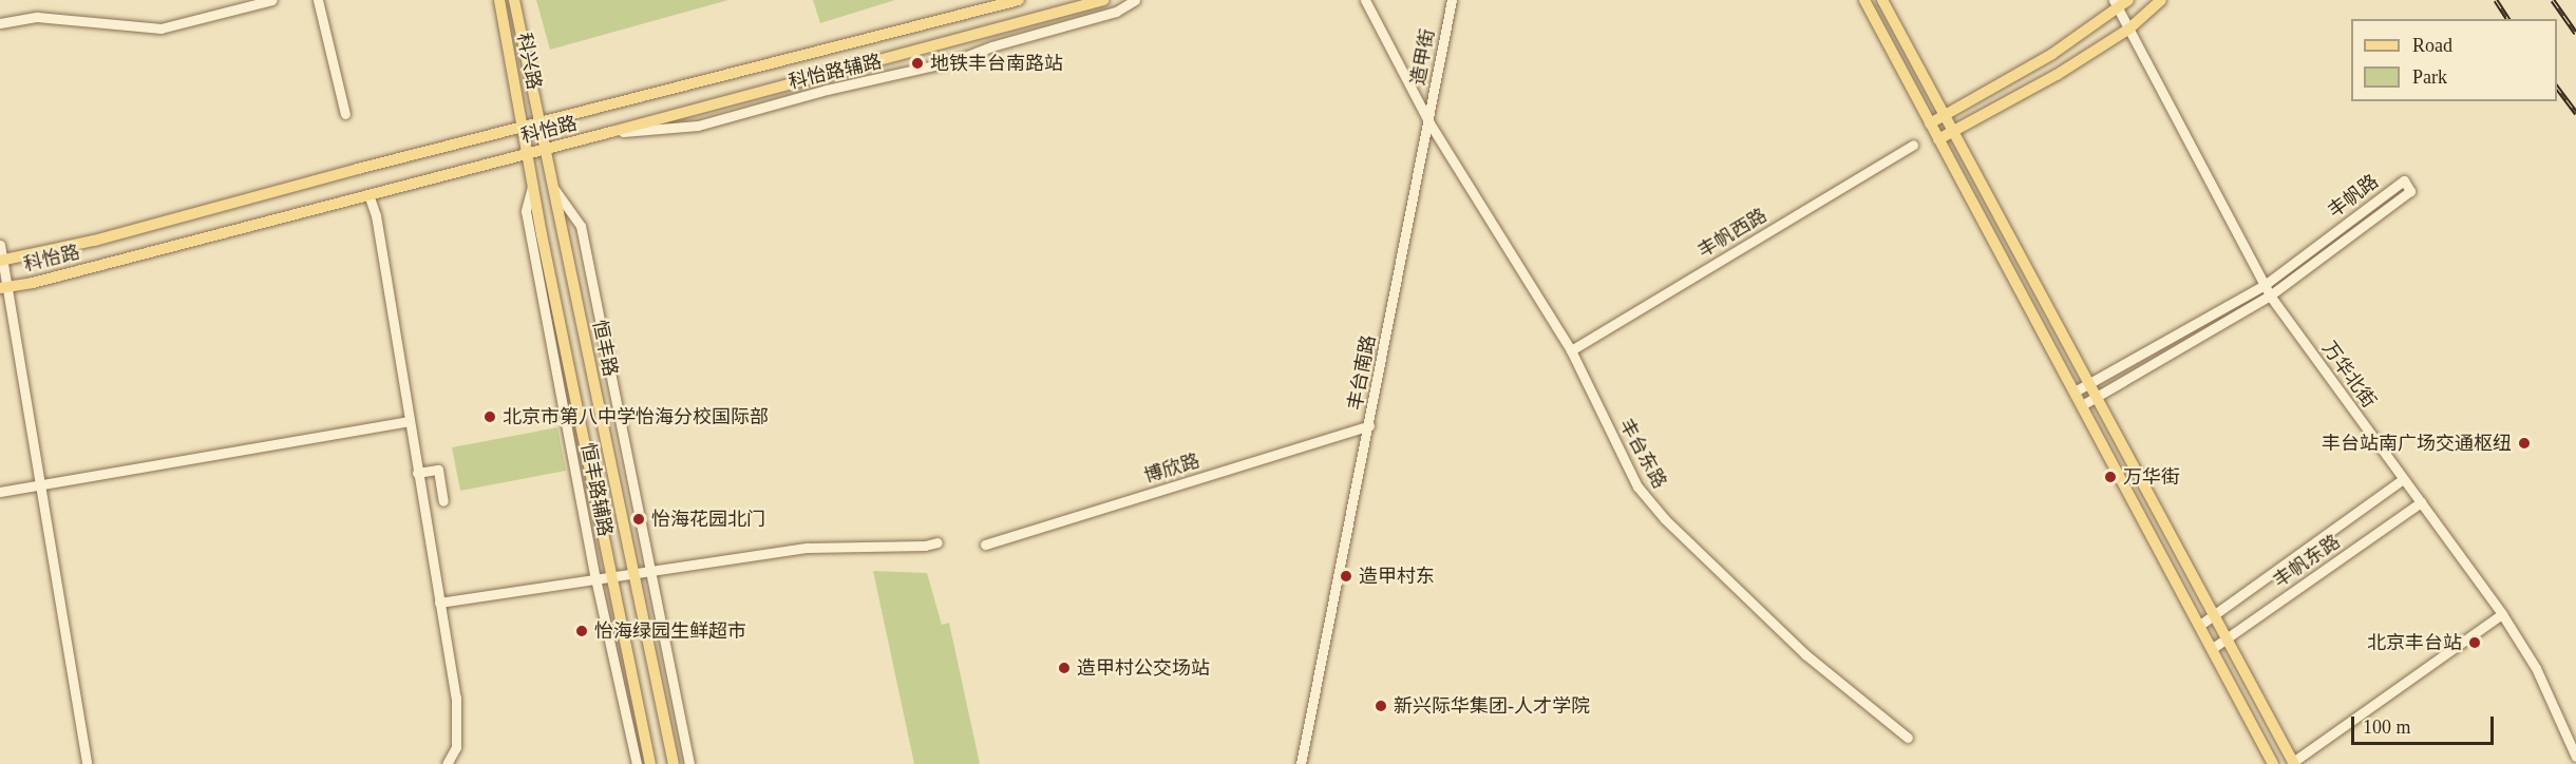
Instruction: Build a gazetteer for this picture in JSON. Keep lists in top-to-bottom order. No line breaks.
{"streets":{"main road":["科兴路","科怡路","恒丰路"],"street":["造甲街","科怡路辅路","丰帆路","丰帆西路","丰台南路","万华北街","丰台东路","博欣路","恒丰路辅路","丰帆东路"]},"crossings":[["造甲街","丰台南路"],["造甲街","丰台东路"],["科兴路","科怡路"],["科兴路","恒丰路"],["科怡路辅路","科怡路"],["科怡路","恒丰路"],["丰帆路","万华北街"],["丰帆西路","丰台东路"],["恒丰路","恒丰路辅路"],["丰台南路","丰台东路"],["丰台南路","博欣路"],["万华北街","丰帆东路"]],"places":["地铁丰台南路站","北京市第八中学怡海分校国际部","丰台站南广场交通枢纽","万华街","怡海花园北门","造甲村东","怡海绿园生鲜超市","北京丰台站","造甲村公交场站","新兴际华集团-人才学院"],"legend":["Road","Park"],"scale_bar":"100 m"}
